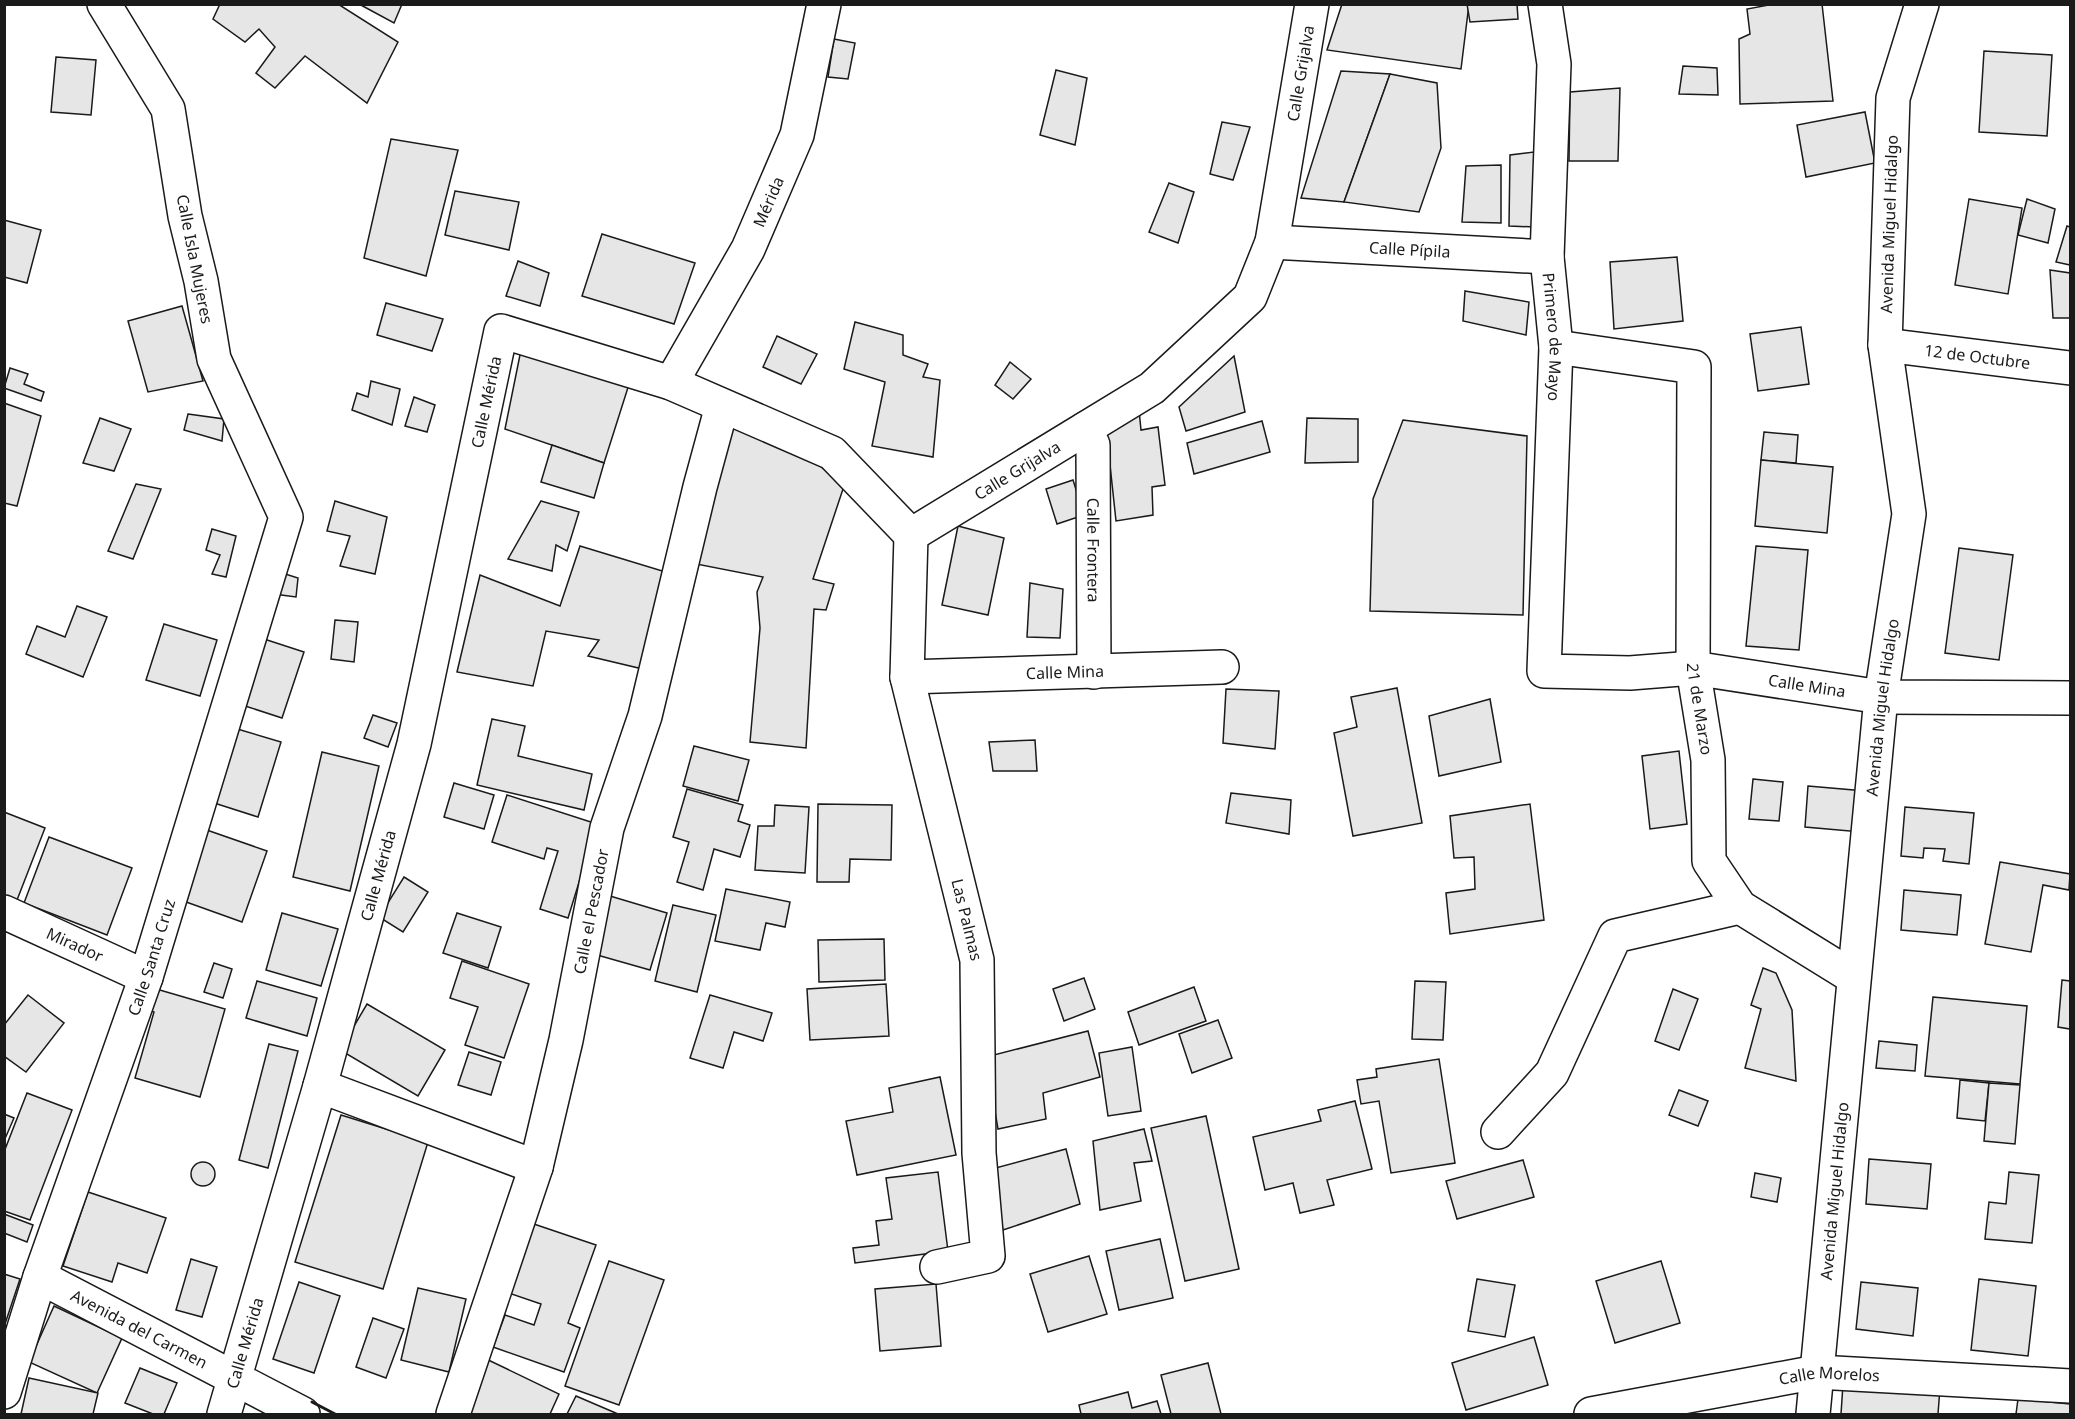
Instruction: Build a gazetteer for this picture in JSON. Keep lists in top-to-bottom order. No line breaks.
{"streets":{"street":["Calle Grijalva","Mérida","Avenida Miguel Hidalgo","Calle Pípila","Calle Isla Mujeres","Primero de Mayo","12 de Octubre","Calle Mérida","Calle Frontera","Calle Mina","21 de Marzo","Calle el Pescador","Las Palmas","Mirador","Calle Santa Cruz","Avenida del Carmen","Calle Morelos"]},"crossings":[["Calle Grijalva","Calle Pípila"],["Calle Grijalva","Calle Frontera"],["Calle Grijalva","Las Palmas"],["Mérida","Calle Mérida"],["Avenida Miguel Hidalgo","12 de Octubre"],["Avenida Miguel Hidalgo","Calle Mina"],["Avenida Miguel Hidalgo","21 de Marzo"],["Avenida Miguel Hidalgo","Calle Morelos"],["Calle Pípila","Primero de Mayo"],["Calle Isla Mujeres","Calle Santa Cruz"],["Primero de Mayo","Calle Mina"],["Primero de Mayo","21 de Marzo"],["Calle Mérida","Avenida del Carmen"],["Calle Frontera","Calle Mina"],["Calle Mina","21 de Marzo"],["Calle Mina","Las Palmas"],["Mirador","Calle Santa Cruz"],["Calle Santa Cruz","Avenida del Carmen"]]}
